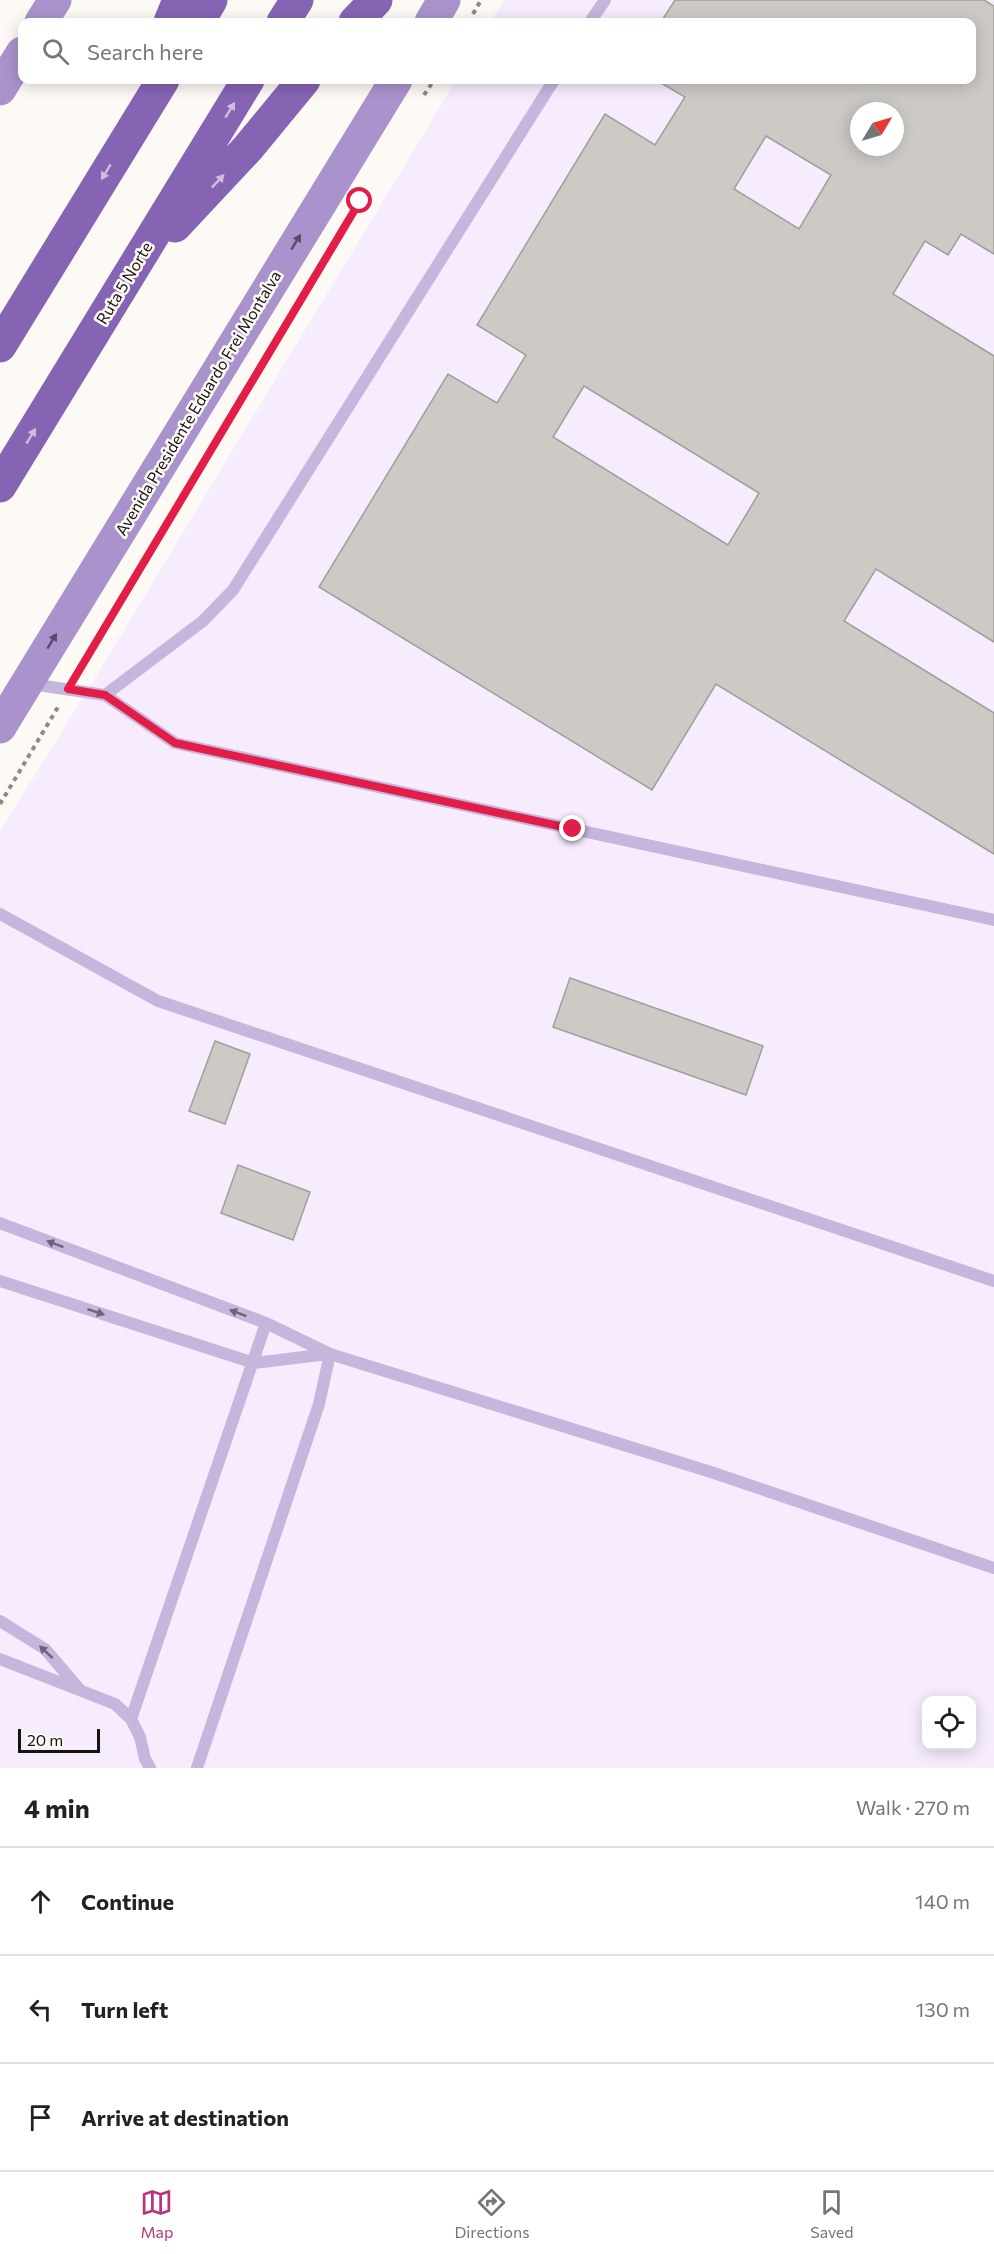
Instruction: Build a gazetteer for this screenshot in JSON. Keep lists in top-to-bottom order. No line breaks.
{"streets":{"highway":["Ruta 5 Norte"],"street":["Avenida Presidente Eduardo Frei Montalva"]},"one_way":["Avenida Presidente Eduardo Frei Montalva"],"scale_bar":"20 m","north":"top right","page":{"search":"Search here","scale":"20 m","heading":["4 min","Walk · 270 m"],"list":[["Continue","140 m"],["Turn left","130 m"],"Arrive at destination"],"nav":["Map","Directions","Saved"]}}
